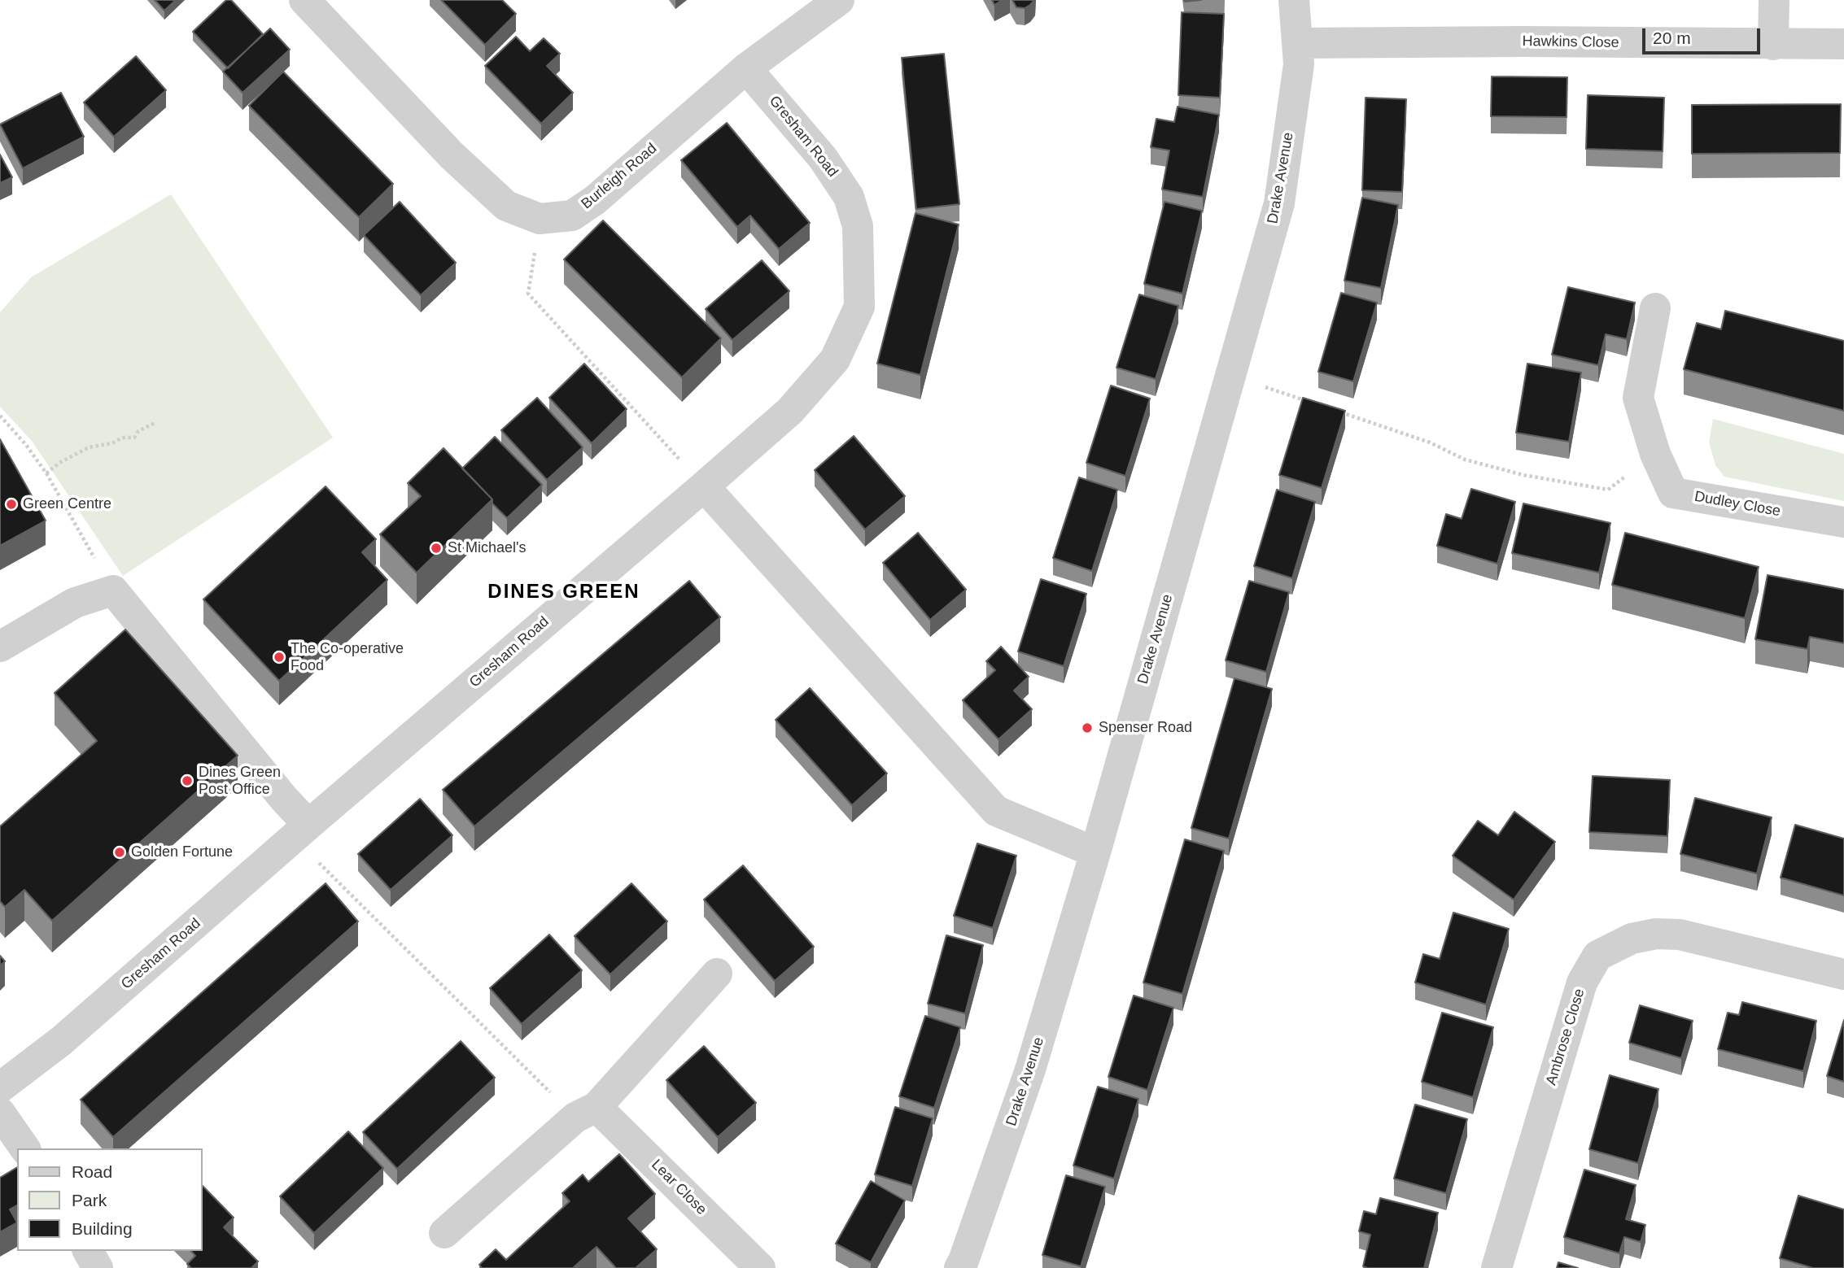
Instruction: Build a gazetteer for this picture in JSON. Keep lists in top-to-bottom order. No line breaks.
{"streets":{"street":["Hawkins Close","Gresham Road","Burleigh Road","Drake Avenue","Dudley Close","Ambrose Close","Lear Close"]},"crossings":[["Hawkins Close","Drake Avenue"],["Gresham Road","Burleigh Road"]],"districts":["DINES GREEN"],"places":["Green Centre","St Michael's","The Co-operative Food","Spenser Road","Dines Green Post Office","Golden Fortune"],"legend":["Road","Park","Building"],"scale_bar":"20 m"}
